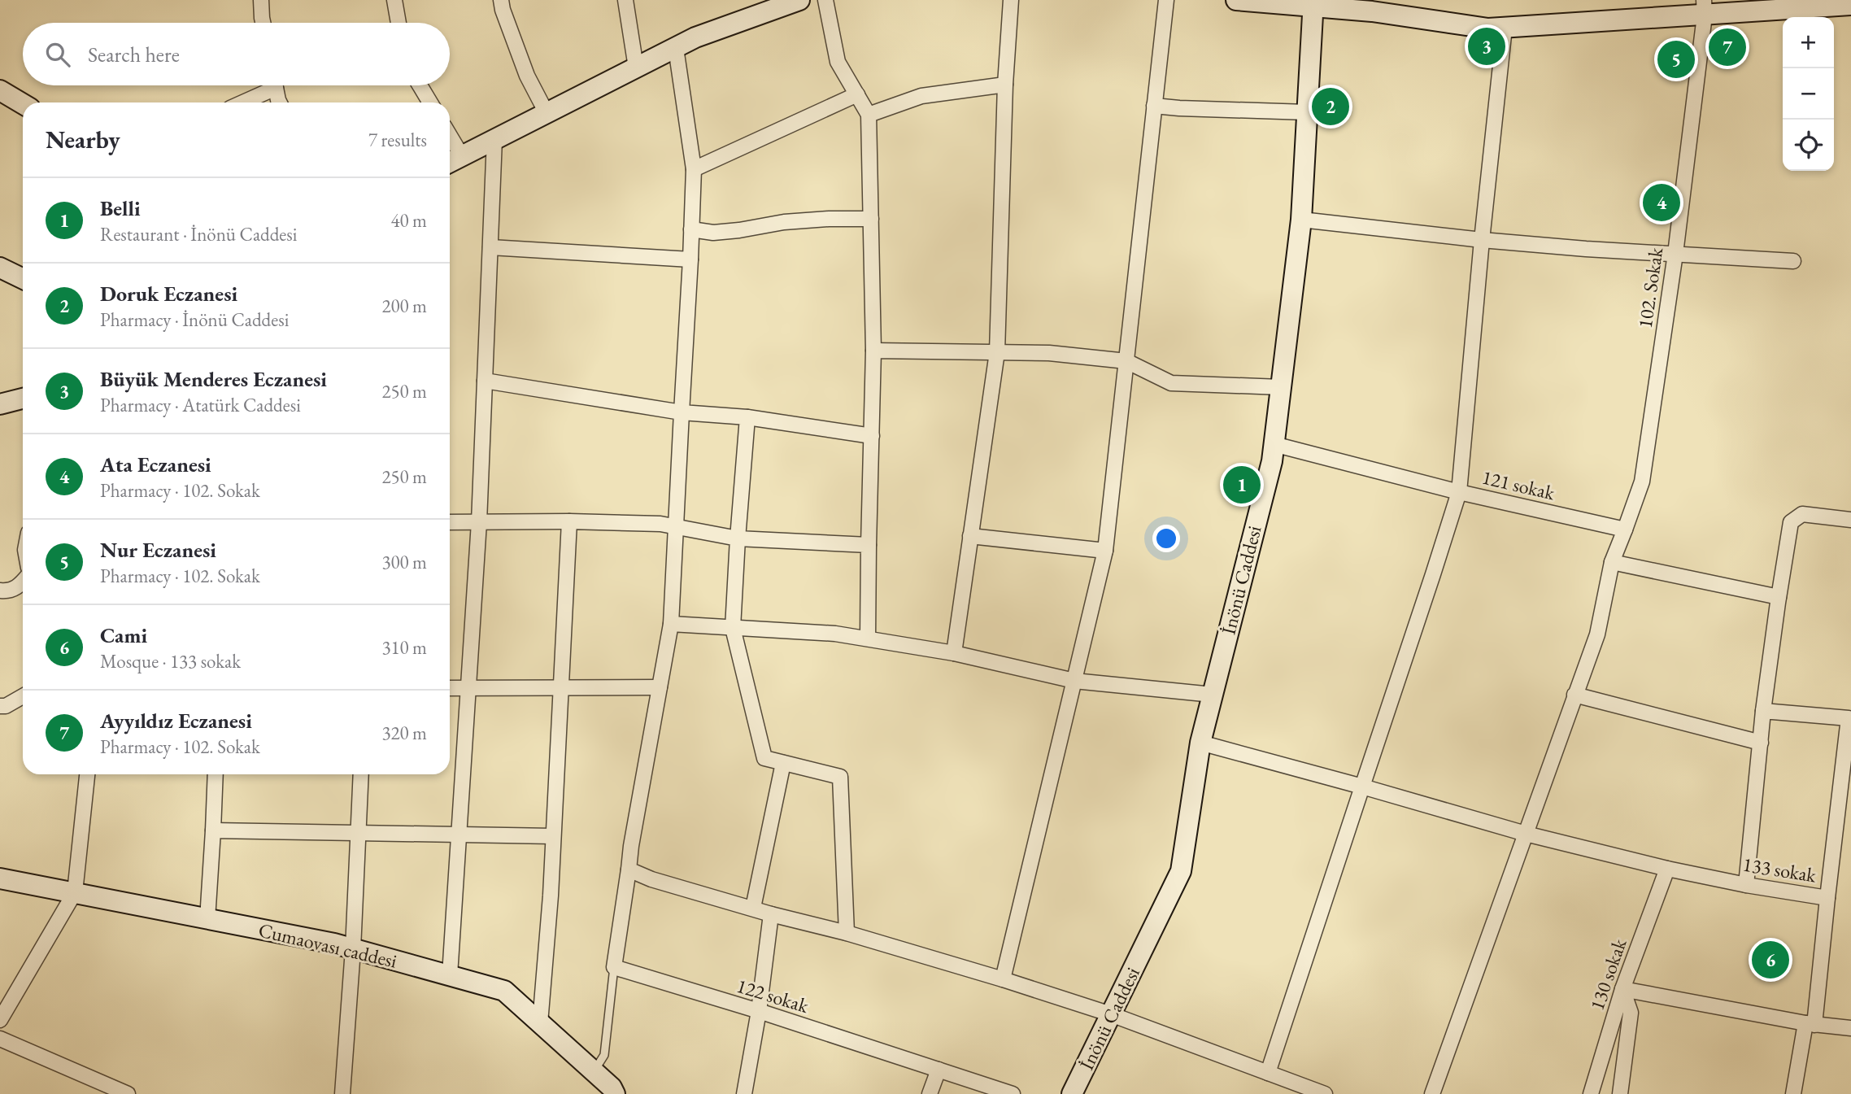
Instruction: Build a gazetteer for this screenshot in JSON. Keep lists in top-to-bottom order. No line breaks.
{"streets":{"main road":["İnönü Caddesi","Cumaovası caddesi"],"street":["102. Sokak","121 sokak","133 sokak","130 sokak","122 sokak"]},"crossings":[["102. Sokak","121 sokak"],["133 sokak","130 sokak"]],"page":{"map_buttons":["+","−"],"search":"Search here","pins":["3","7","5","2","4","1","6"],"heading":["Nearby","7 results"],"list":[{"mark":"1","name":"Belli","note":"Restaurant · İnönü Caddesi","value":"40 m"},{"mark":"2","name":"Doruk Eczanesi","note":"Pharmacy · İnönü Caddesi","value":"200 m"},{"mark":"3","name":"Büyük Menderes Eczanesi","note":"Pharmacy · Atatürk Caddesi","value":"250 m"},{"mark":"4","name":"Ata Eczanesi","note":"Pharmacy · 102. Sokak","value":"250 m"},{"mark":"5","name":"Nur Eczanesi","note":"Pharmacy · 102. Sokak","value":"300 m"},{"mark":"6","name":"Cami","note":"Mosque · 133 sokak","value":"310 m"},{"mark":"7","name":"Ayyıldız Eczanesi","note":"Pharmacy · 102. Sokak","value":"320 m"}]}}
